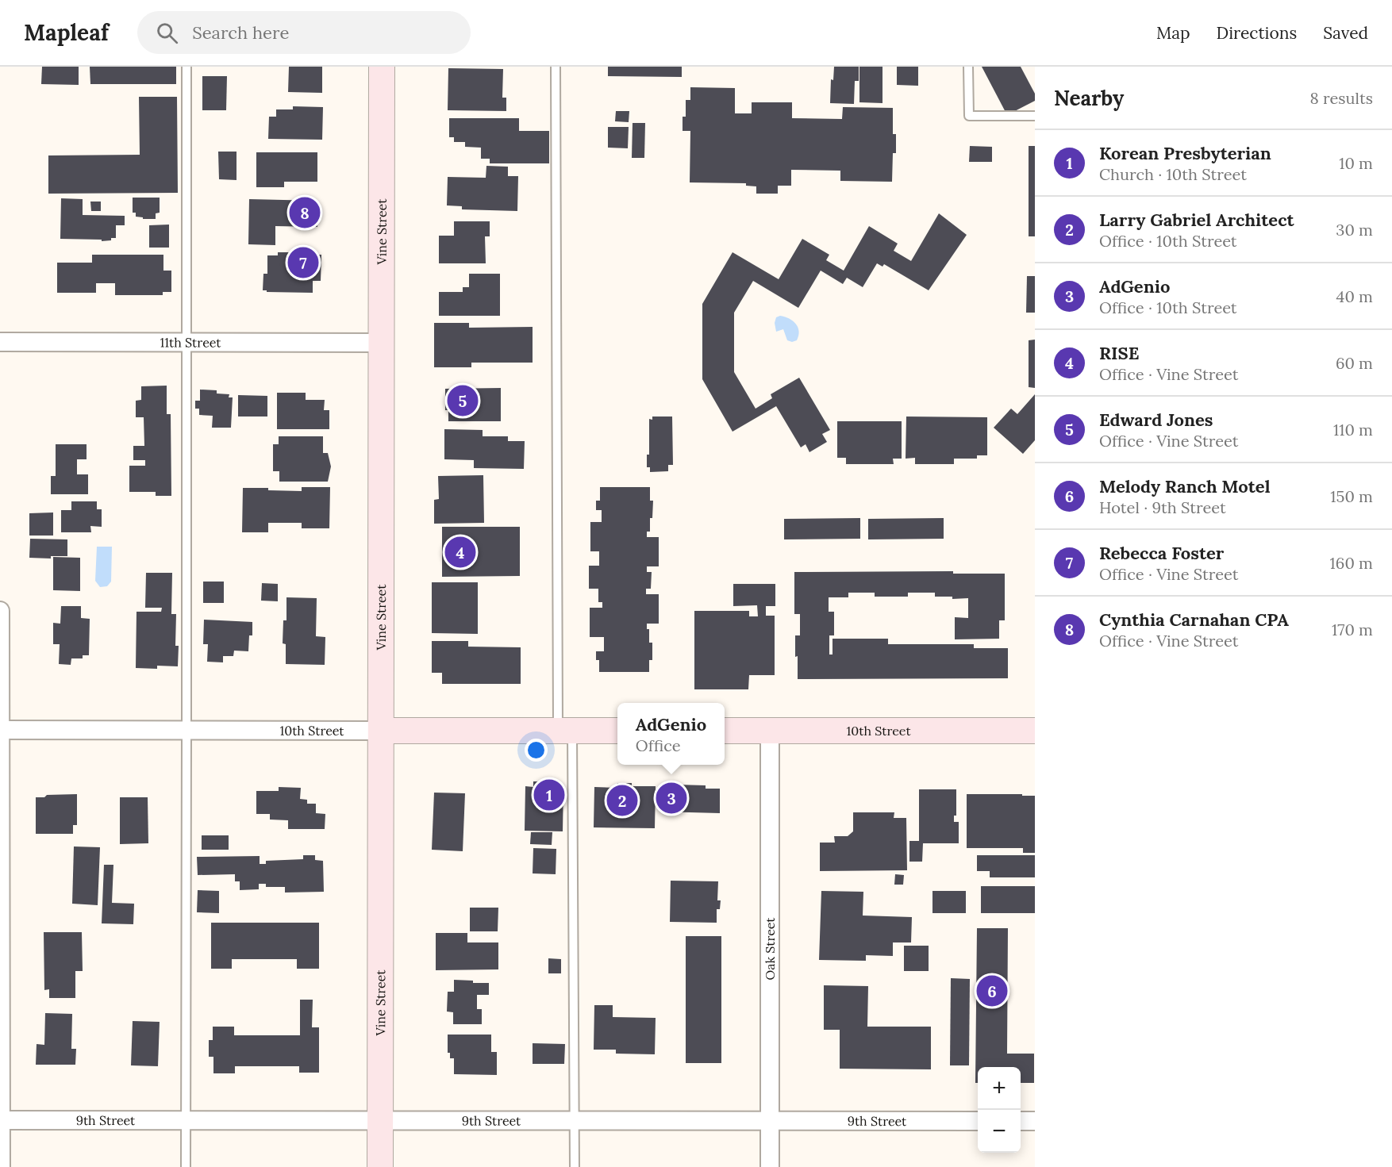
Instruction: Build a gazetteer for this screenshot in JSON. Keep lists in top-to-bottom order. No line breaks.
{"streets":{"street":["Vine Street","11th Street","10th Street","Oak Street","9th Street"]},"crossings":[["Vine Street","11th Street"],["Vine Street","10th Street"],["Vine Street","9th Street"],["10th Street","Oak Street"],["Oak Street","9th Street"]],"page":{"header":"Mapleaf","search":"Search here","nav":["Map","Directions","Saved"],"heading":["Nearby","8 results"],"list":[{"mark":"1","name":"Korean Presbyterian","note":"Church · 10th Street","value":"10 m"},{"mark":"2","name":"Larry Gabriel Architect","note":"Office · 10th Street","value":"30 m"},{"mark":"3","name":"AdGenio","note":"Office · 10th Street","value":"40 m"},{"mark":"4","name":"RISE","note":"Office · Vine Street","value":"60 m"},{"mark":"5","name":"Edward Jones","note":"Office · Vine Street","value":"110 m"},{"mark":"6","name":"Melody Ranch Motel","note":"Hotel · 9th Street","value":"150 m"},{"mark":"7","name":"Rebecca Foster","note":"Office · Vine Street","value":"160 m"},{"mark":"8","name":"Cynthia Carnahan CPA","note":"Office · Vine Street","value":"170 m"}],"pins":["8","7","5","4","1","3","2","6"],"popup":["AdGenio","Office"],"map_buttons":["+","−"]}}
